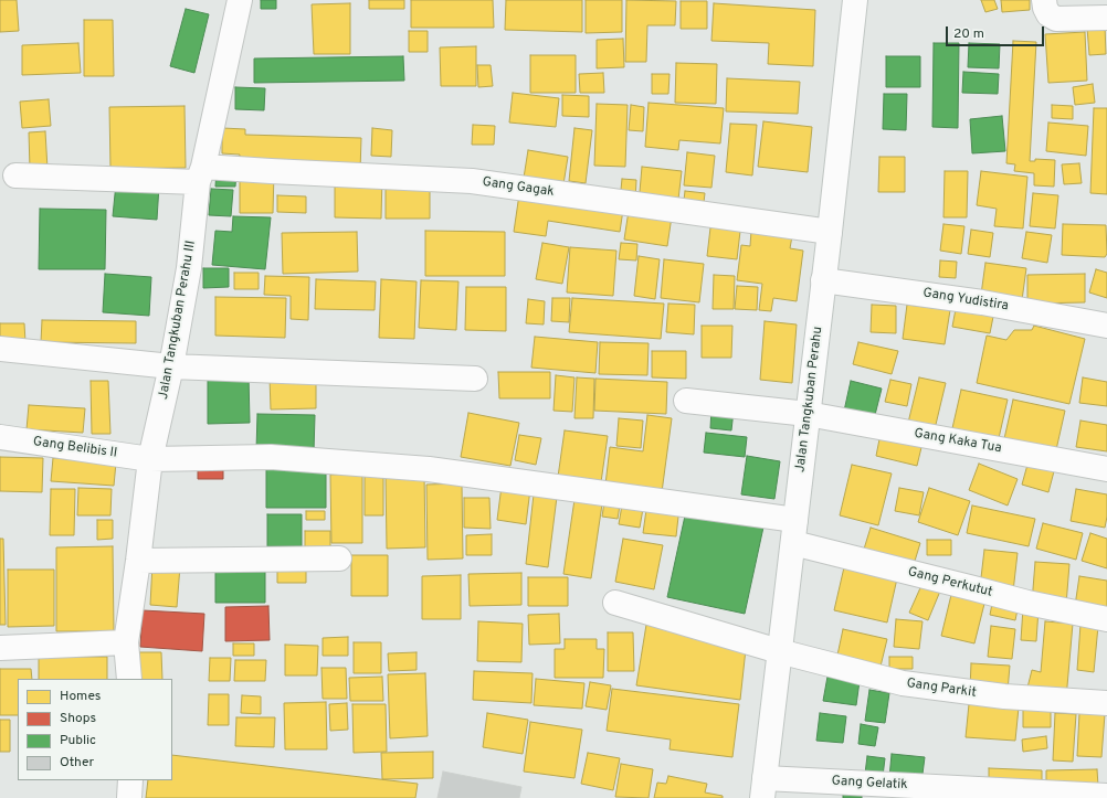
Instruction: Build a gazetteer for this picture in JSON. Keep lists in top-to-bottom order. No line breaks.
{"streets":{"street":["Gang Gagak","Gang Yudistira","Jalan Tangkuban Perahu III","Jalan Tangkuban Perahu","Gang Kaka Tua","Gang Belibis II","Gang Perkutut","Gang Parkit","Gang Gelatik"]},"crossings":[["Gang Gagak","Jalan Tangkuban Perahu III"],["Gang Gagak","Jalan Tangkuban Perahu"],["Gang Yudistira","Jalan Tangkuban Perahu"],["Jalan Tangkuban Perahu III","Gang Belibis II"],["Jalan Tangkuban Perahu","Gang Kaka Tua"],["Jalan Tangkuban Perahu","Gang Belibis II"],["Jalan Tangkuban Perahu","Gang Perkutut"],["Jalan Tangkuban Perahu","Gang Parkit"],["Jalan Tangkuban Perahu","Gang Gelatik"]],"legend":["Homes","Shops","Public","Other"],"scale_bar":"20 m"}
